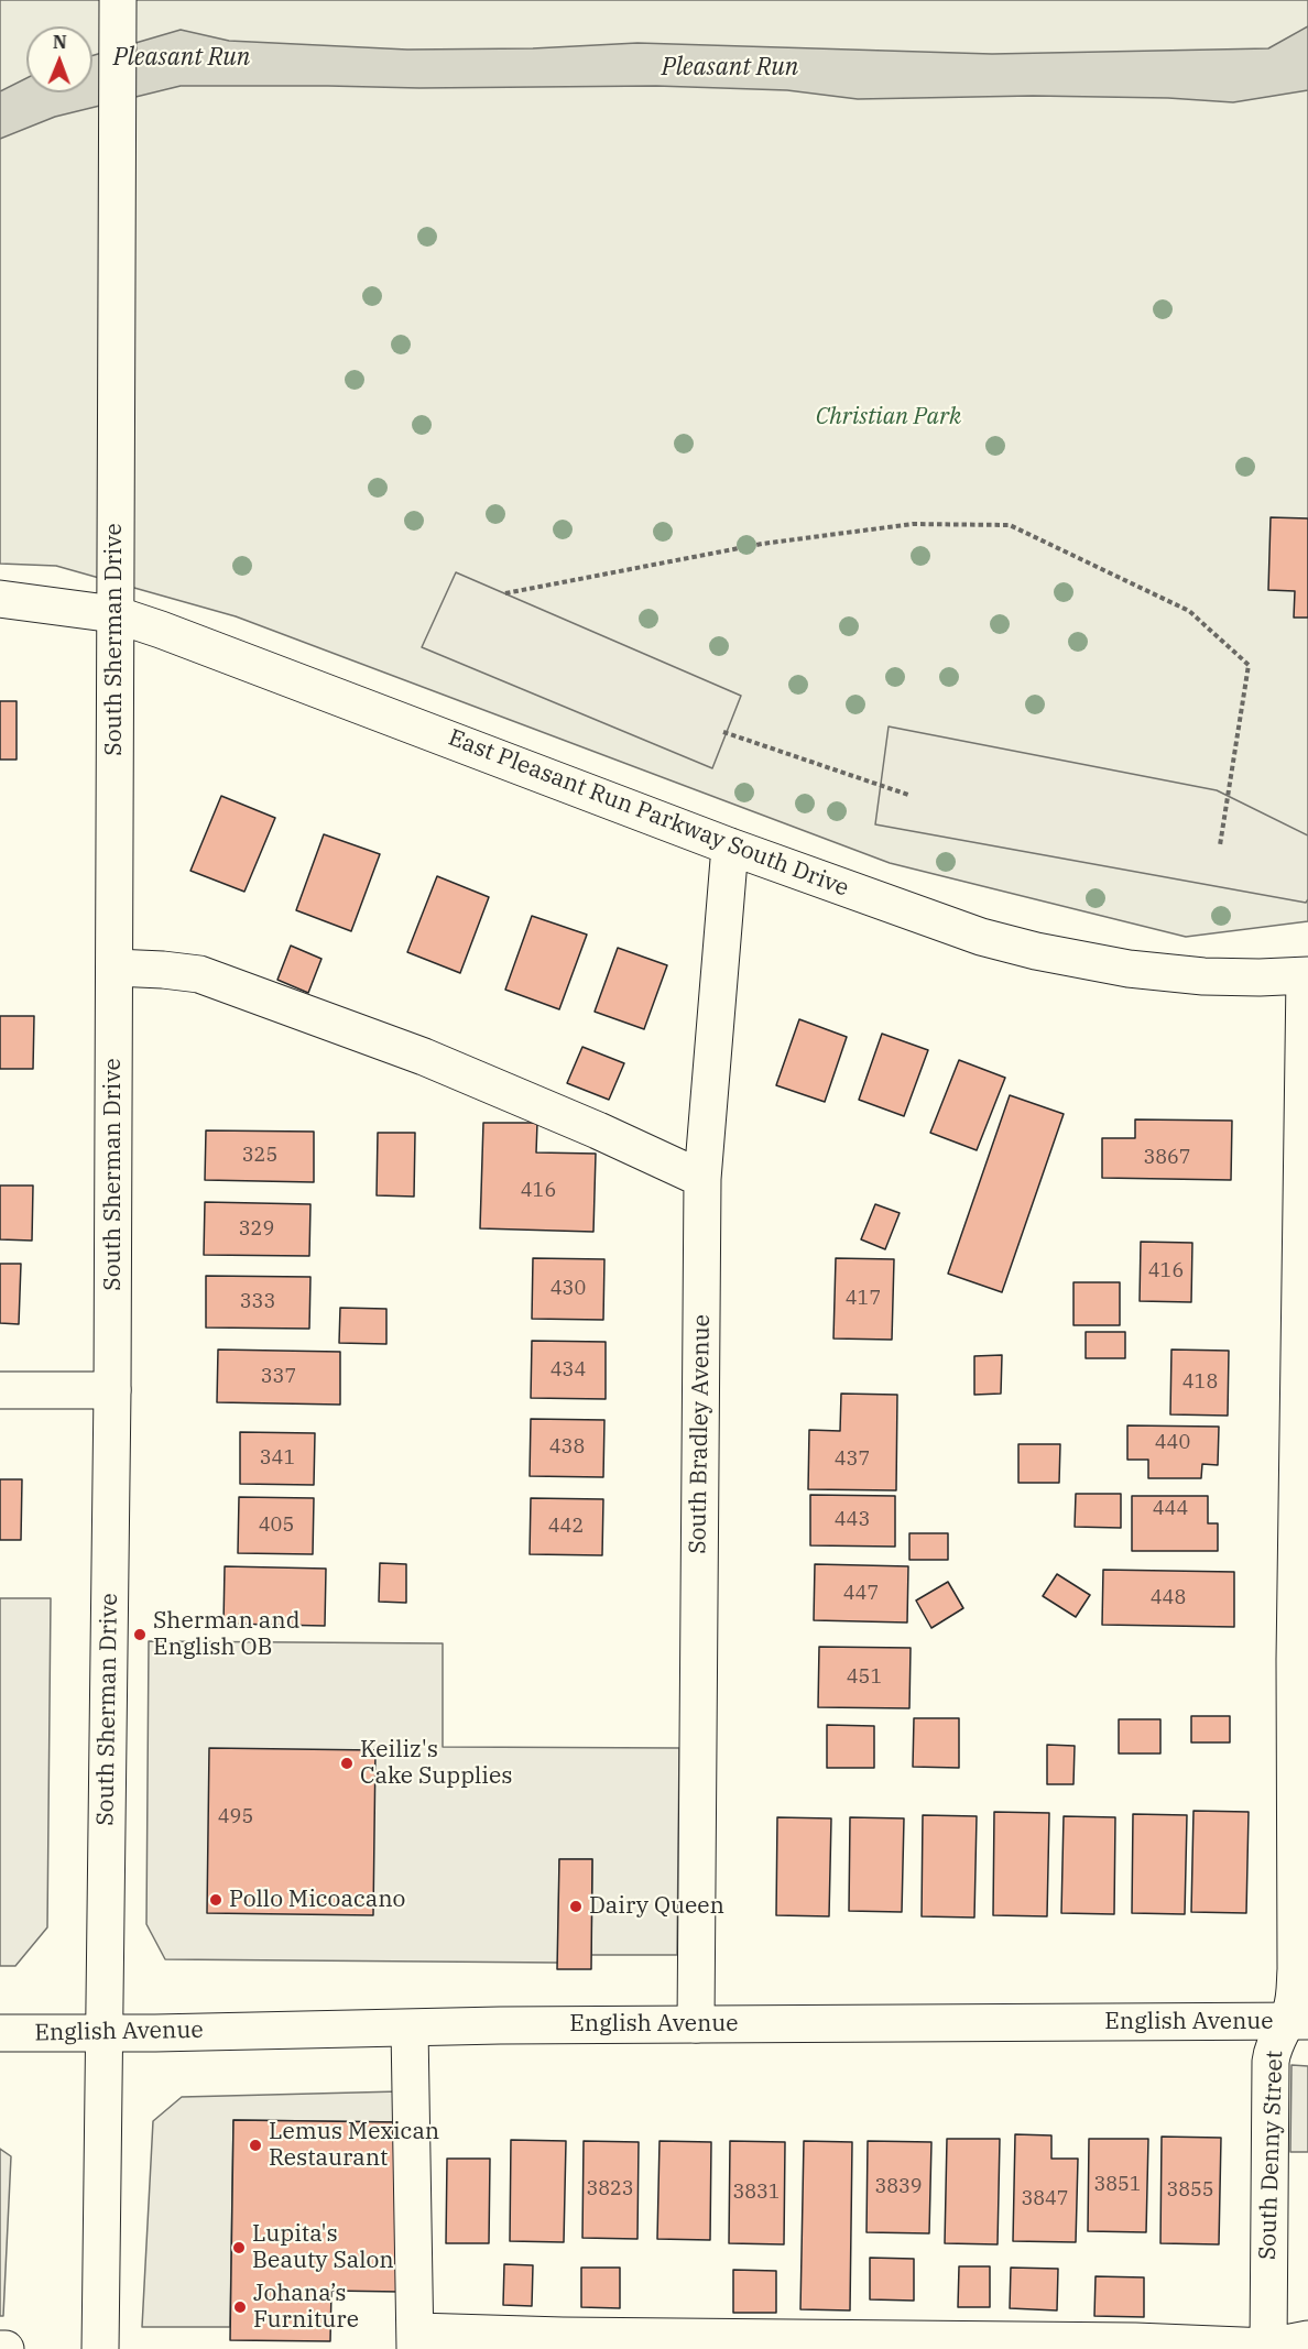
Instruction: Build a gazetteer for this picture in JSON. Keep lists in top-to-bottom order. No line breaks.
{"streets":{"street":["South Sherman Drive","East Pleasant Run Parkway South Drive","South Bradley Avenue","English Avenue","South Denny Street"]},"crossings":[["South Sherman Drive","East Pleasant Run Parkway South Drive"],["South Sherman Drive","English Avenue"],["East Pleasant Run Parkway South Drive","South Bradley Avenue"],["East Pleasant Run Parkway South Drive","South Denny Street"],["South Bradley Avenue","English Avenue"],["English Avenue","South Denny Street"]],"water":["Pleasant Run"],"parks":["Christian Park"],"places":["Sherman and English OB","Keiliz's Cake Supplies","Pollo Micoacano","Dairy Queen","Lemus Mexican Restaurant","Lupita's Beauty Salon","Johana’s Furniture"],"house_numbers":["325","3867","416","329","416","430","417","333","434","337","418","440","438","341","437","444","443","405","442","447","448","451","495","3851","3839","3823","3855","3831","3847"],"north":"top"}
